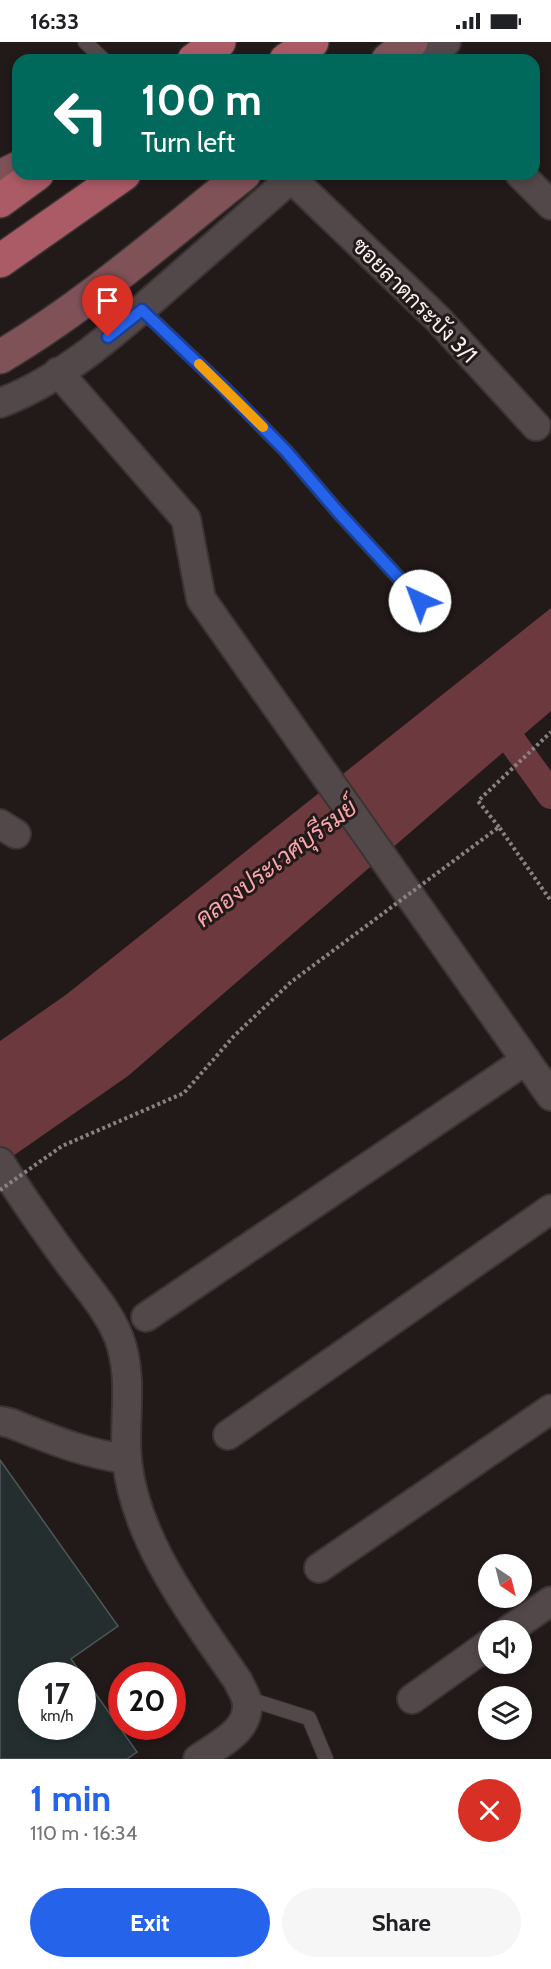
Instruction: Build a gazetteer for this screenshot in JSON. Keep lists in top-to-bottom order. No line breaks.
{"streets":{"street":["ซอยลาดกระบัง 3/1"]},"water":["คลองประเวศบุรีรมย์"],"north":"bottom right","page":{"status":"16:33","turn":["100 m","Turn left"],"speed":"17 km/h","limit":"20","heading":["1 min","110 m · 16:34"],"buttons":["Exit","Share"]}}
